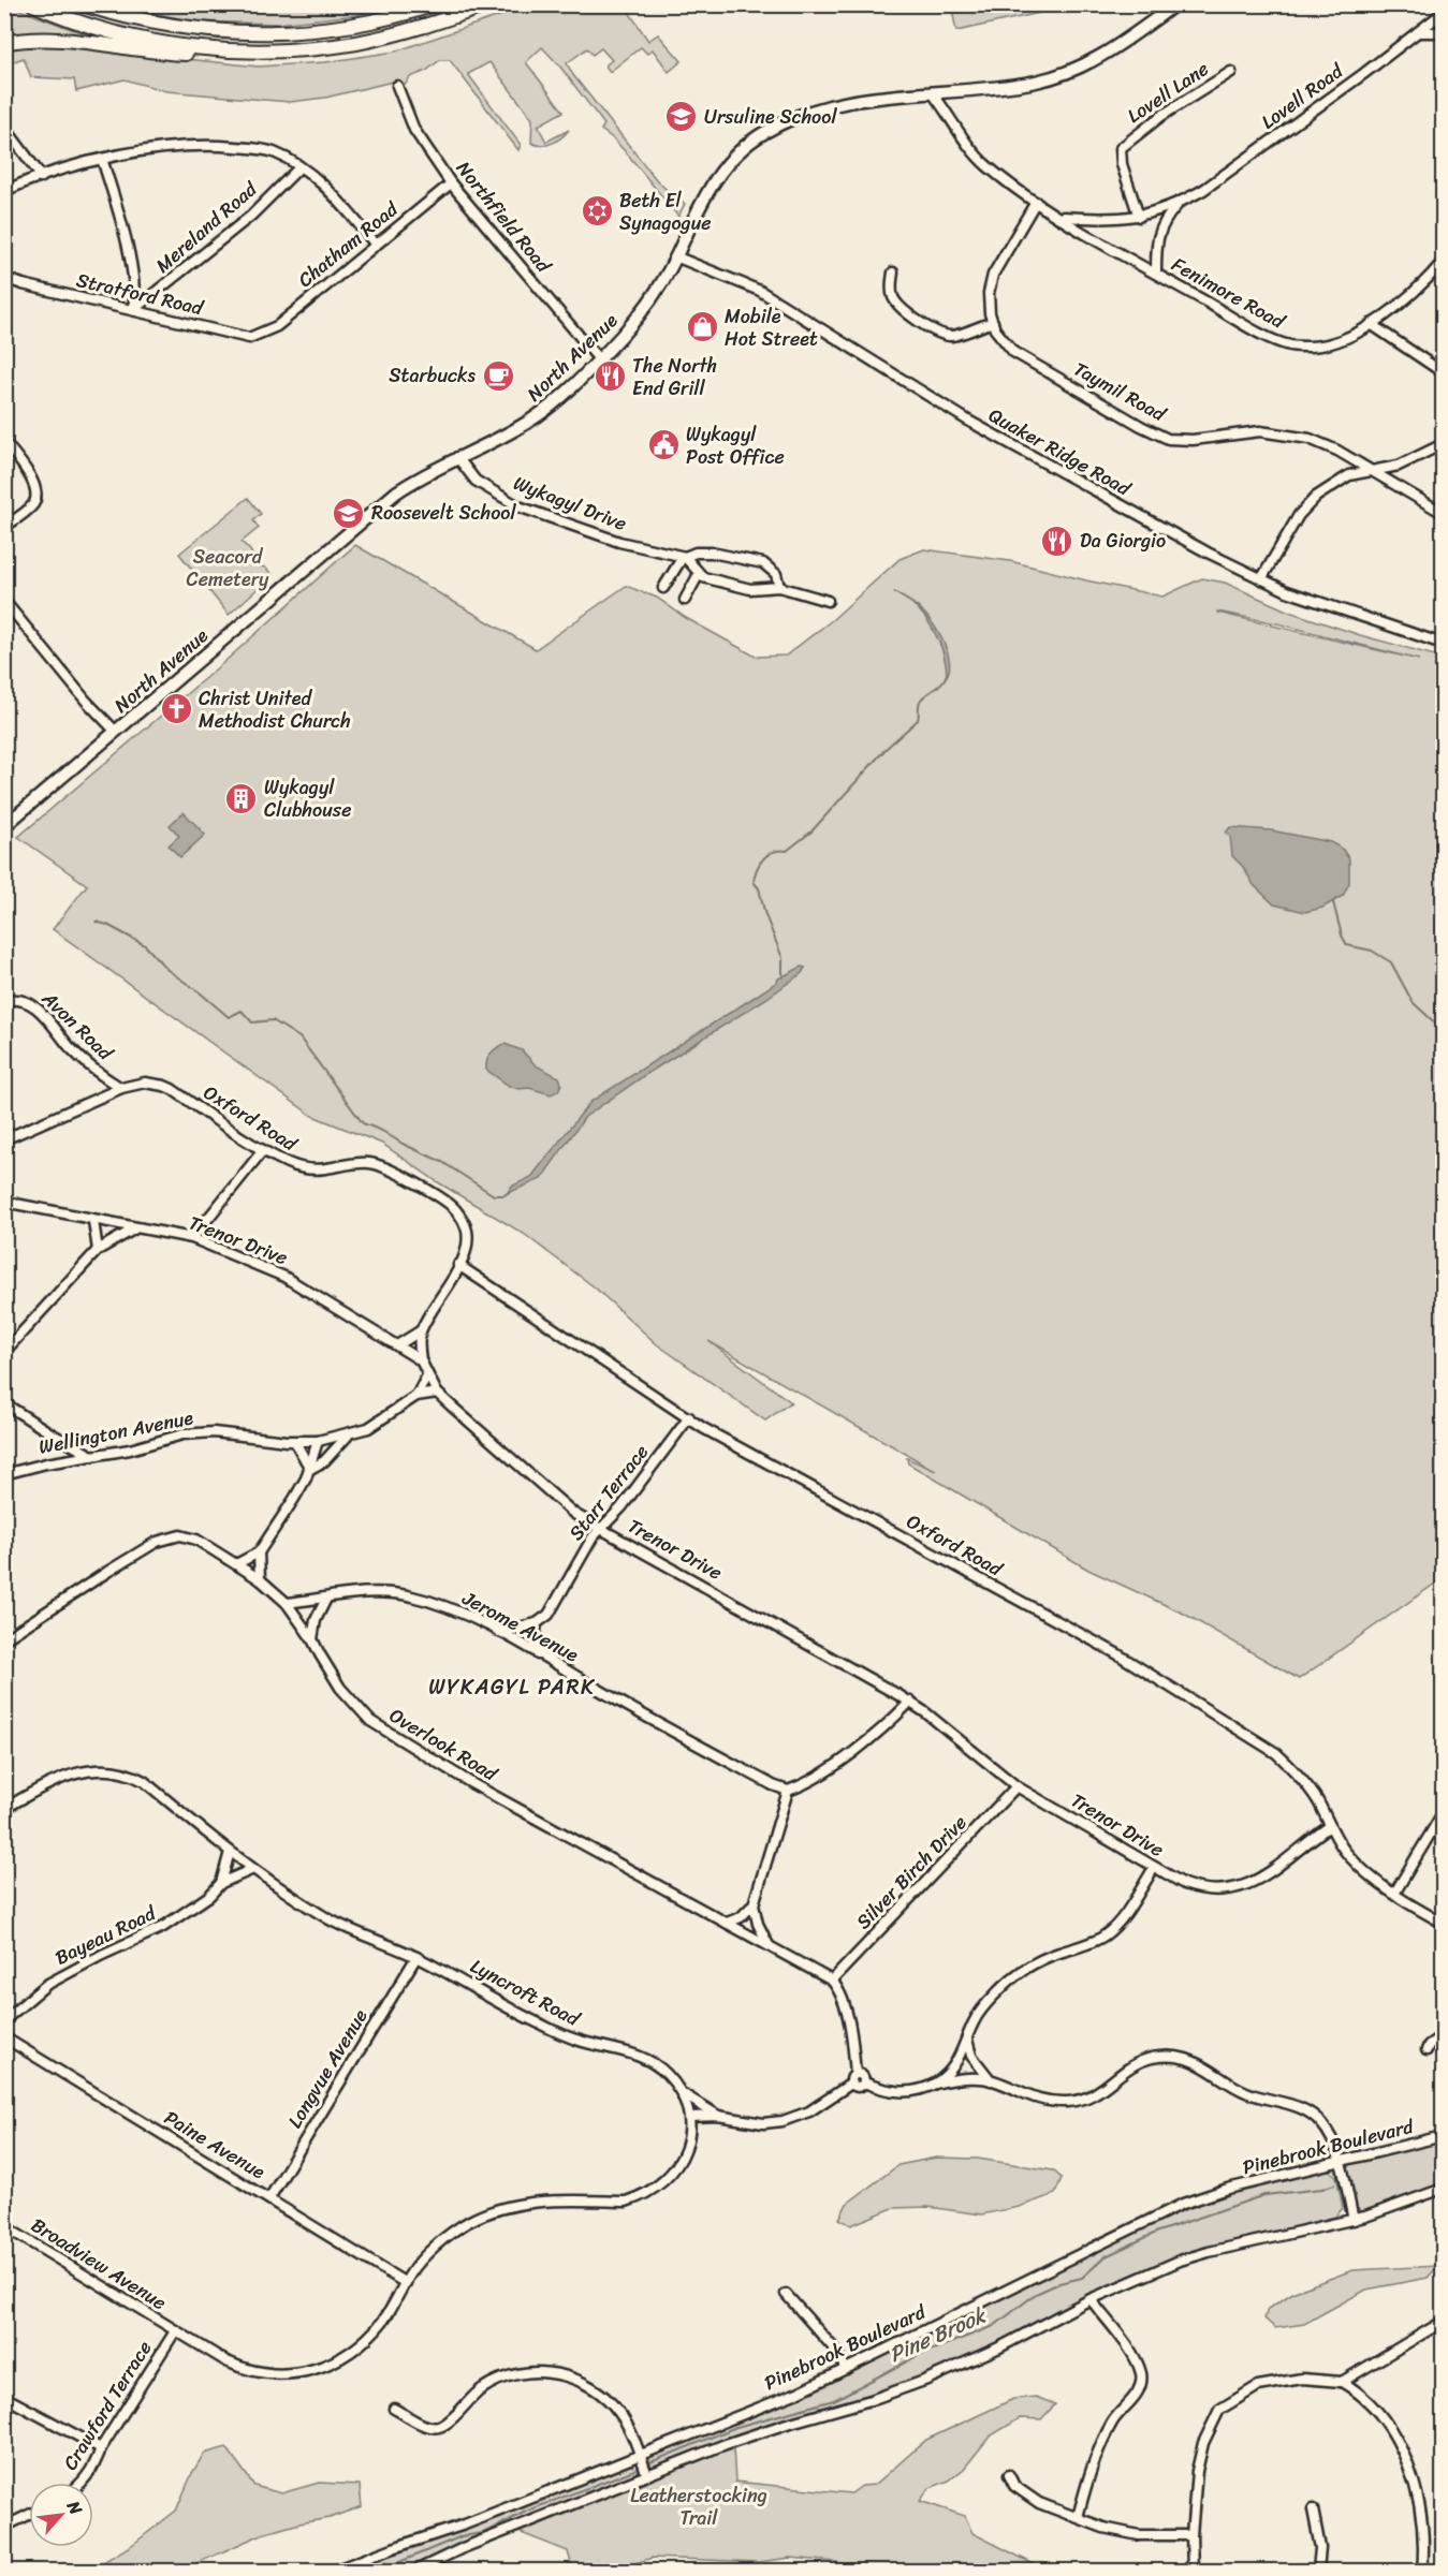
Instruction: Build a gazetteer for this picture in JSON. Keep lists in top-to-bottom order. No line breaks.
{"streets":{"main road":["North Avenue"],"street":["Lovell Lane","Lovell Road","Northfield Road","Mereland Road","Chatham Road","Fenimore Road","Stratford Road","Taymil Road","Quaker Ridge Road","Wykagyl Drive","Avon Road","Oxford Road","Trenor Drive","Wellington Avenue","Starr Terrace","Jerome Avenue","Overlook Road","Silver Birch Drive","Bayeau Road","Lyncroft Road","Longvue Avenue","Paine Avenue","Pinebrook Boulevard","Broadview Avenue","Crawford Terrace"]},"crossings":[["Lovell Lane","Lovell Road"],["Lovell Road","Fenimore Road"],["Lovell Road","North Avenue"],["Northfield Road","Chatham Road"],["Northfield Road","North Avenue"],["Mereland Road","Stratford Road"],["Chatham Road","Stratford Road"],["North Avenue","Quaker Ridge Road"],["North Avenue","Wykagyl Drive"],["Avon Road","Oxford Road"],["Oxford Road","Trenor Drive"],["Oxford Road","Starr Terrace"],["Trenor Drive","Wellington Avenue"],["Trenor Drive","Starr Terrace"],["Trenor Drive","Silver Birch Drive"],["Jerome Avenue","Overlook Road"],["Overlook Road","Silver Birch Drive"],["Bayeau Road","Lyncroft Road"],["Lyncroft Road","Longvue Avenue"],["Longvue Avenue","Paine Avenue"],["Broadview Avenue","Crawford Terrace"]],"districts":["WYKAGYL PARK"],"water":["Pine Brook"],"parks":["Seacord Cemetery","Leatherstocking Trail"],"places":{"school or university":["Ursuline School","Roosevelt School"],"synagogue":["Beth El Synagogue"],"shop":["Mobile Hot Street"],"cafe":["Starbucks"],"restaurant":["The North End Grill","Da Giorgio"],"public building":["Wykagyl Post Office"],"church":["Christ United Methodist Church"],"building":["Wykagyl Clubhouse"]},"north":"top right"}
